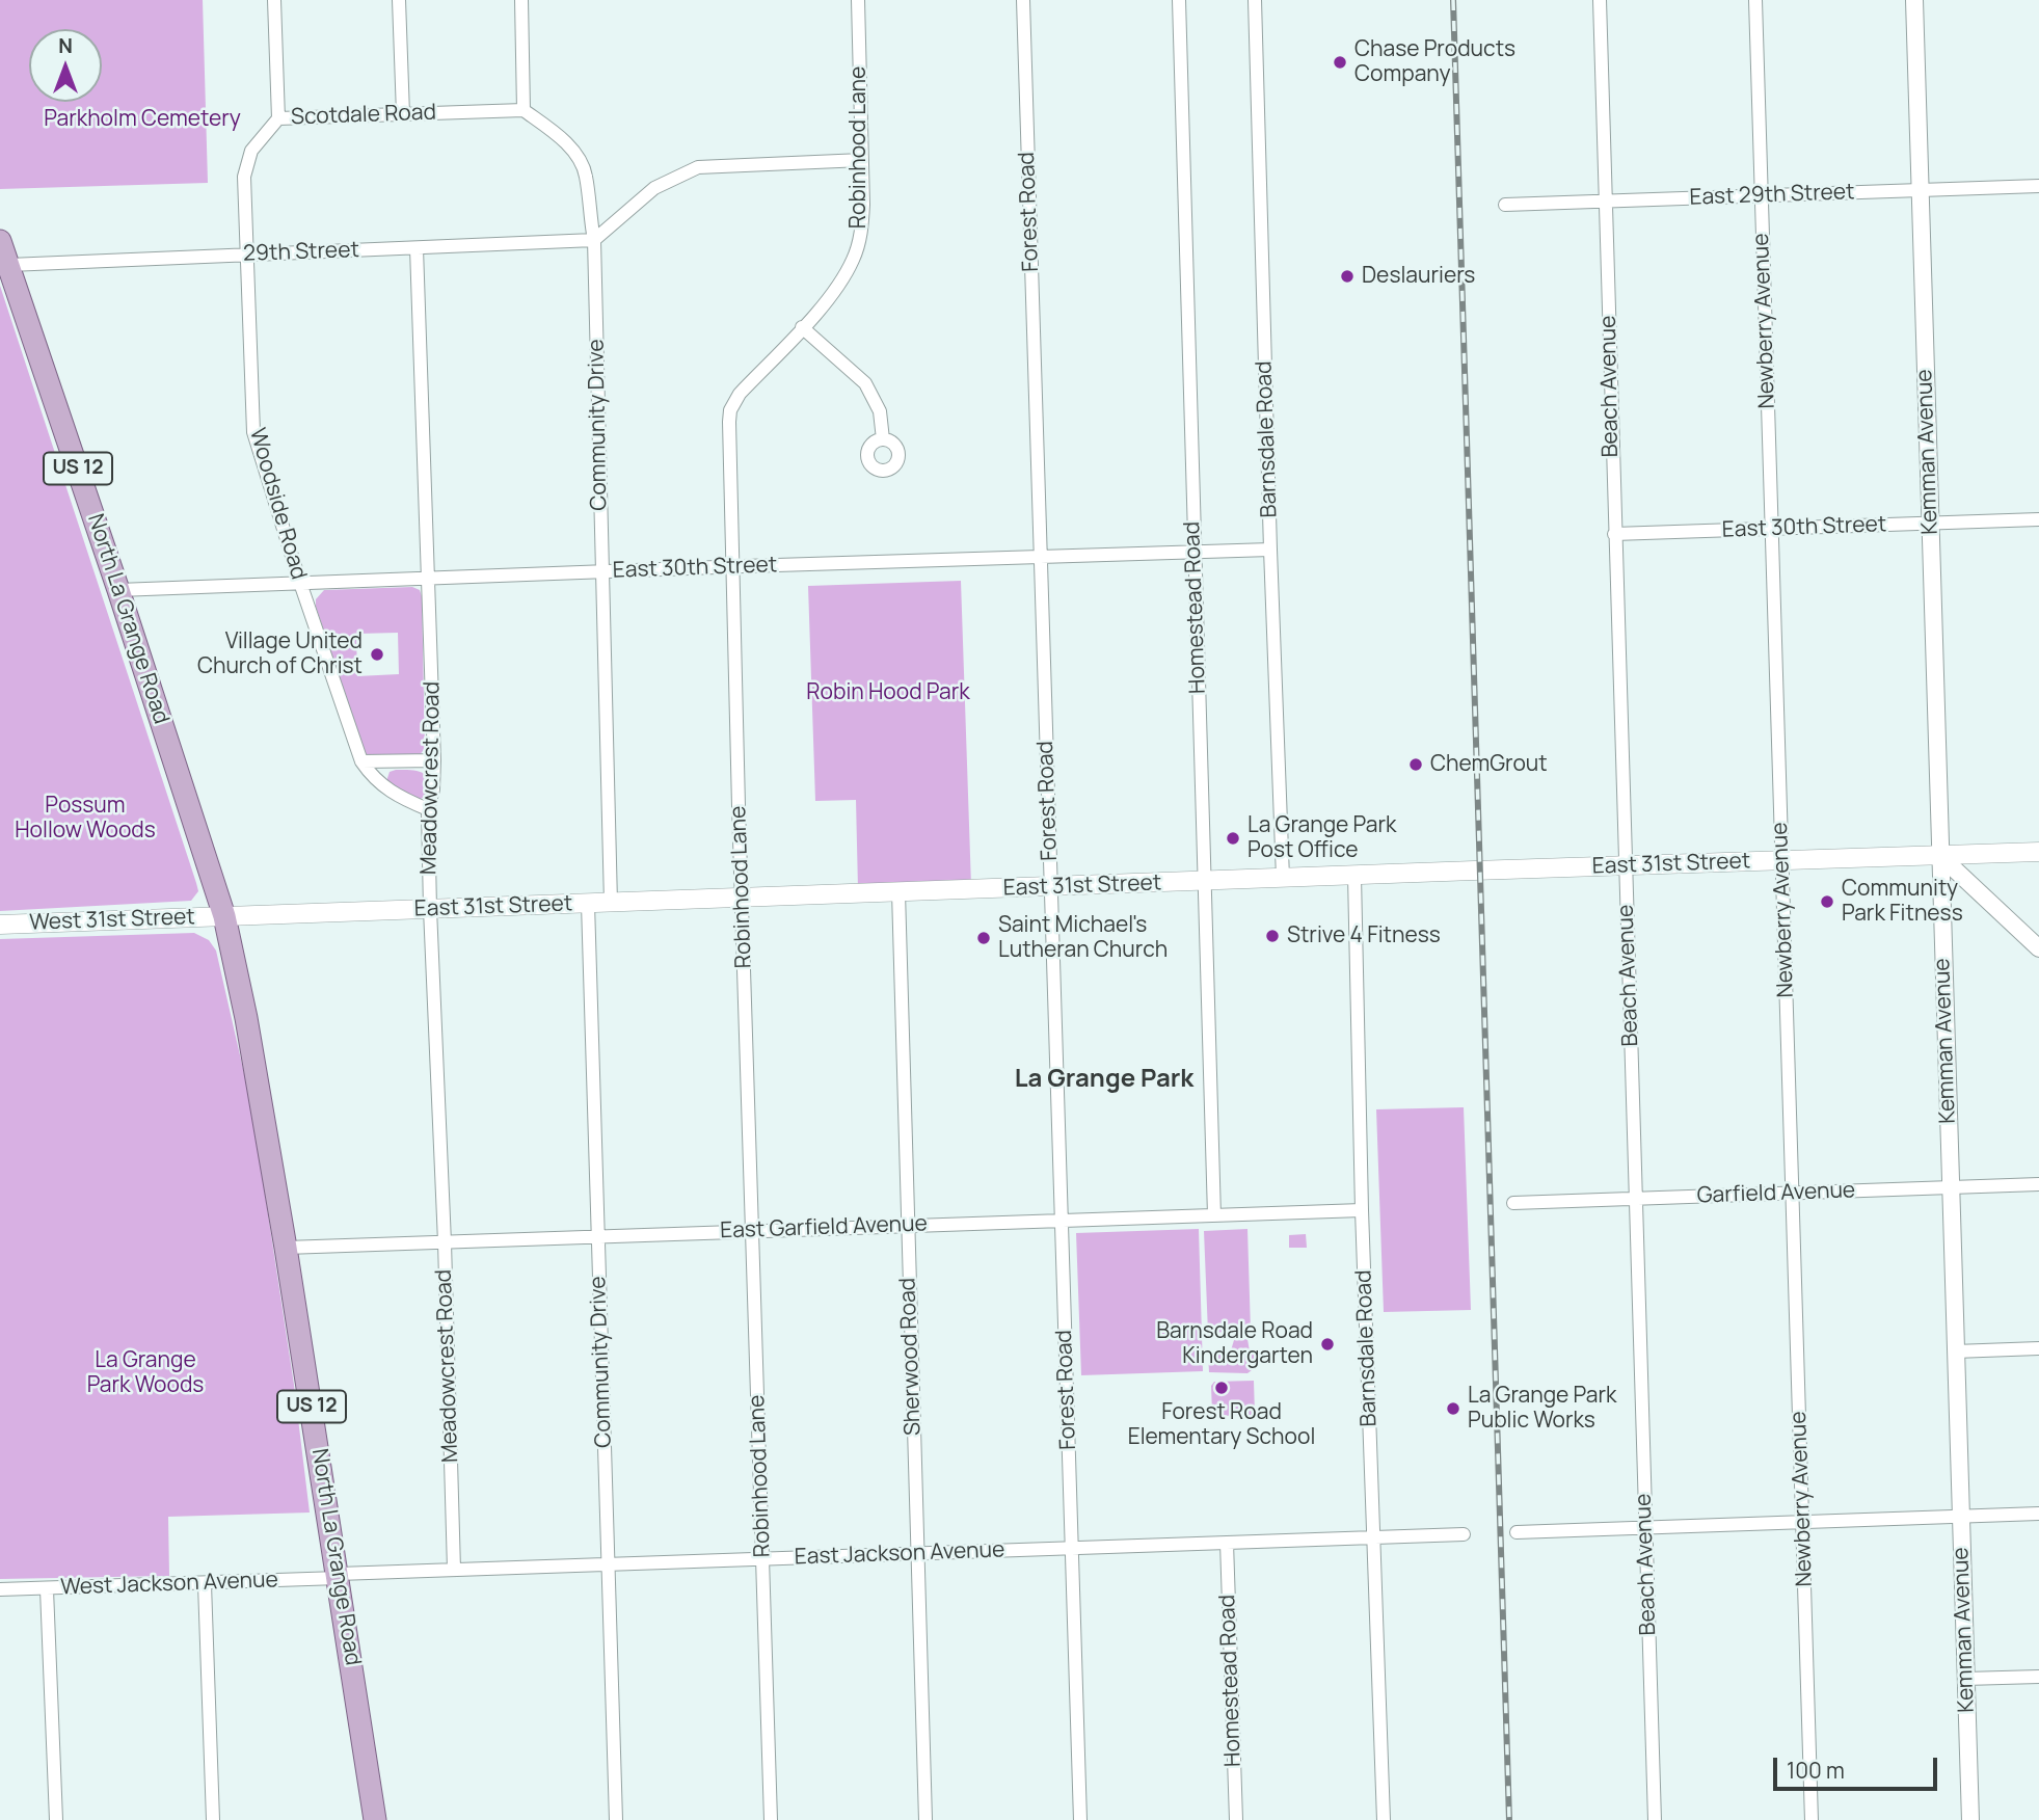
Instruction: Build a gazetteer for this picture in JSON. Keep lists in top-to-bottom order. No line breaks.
{"streets":{"main road":["US 12","North La Grange Road","East 31st Street","West 31st Street"],"street":["Scotdale Road","Robinhood Lane","East 29th Street","Forest Road","29th Street","Newberry Avenue","Beach Avenue","Community Drive","Barnsdale Road","Kemman Avenue","Woodside Road","East 30th Street","Homestead Road","Meadowcrest Road","Garfield Avenue","East Garfield Avenue","Sherwood Road","East Jackson Avenue","West Jackson Avenue"]},"crossings":[["Scotdale Road","Community Drive"],["Scotdale Road","Woodside Road"],["Robinhood Lane","East 30th Street"],["Robinhood Lane","East 31st Street"],["Robinhood Lane","East Garfield Avenue"],["Robinhood Lane","East Jackson Avenue"],["East 29th Street","Newberry Avenue"],["East 29th Street","Beach Avenue"],["East 29th Street","Kemman Avenue"],["Forest Road","East 30th Street"],["Forest Road","East 31st Street"],["Forest Road","East Garfield Avenue"],["Forest Road","East Jackson Avenue"],["29th Street","Community Drive"],["29th Street","Woodside Road"],["29th Street","North La Grange Road"],["29th Street","Meadowcrest Road"],["Newberry Avenue","East 30th Street"],["Newberry Avenue","East 31st Street"],["Newberry Avenue","Garfield Avenue"],["Beach Avenue","East 30th Street"],["Beach Avenue","East 31st Street"],["Beach Avenue","Garfield Avenue"],["Community Drive","East 30th Street"],["Community Drive","East 31st Street"],["Community Drive","East Garfield Avenue"],["Community Drive","East Jackson Avenue"],["Barnsdale Road","East 30th Street"],["Barnsdale Road","East 31st Street"],["Barnsdale Road","East Garfield Avenue"],["Barnsdale Road","East Jackson Avenue"],["Kemman Avenue","East 30th Street"],["Kemman Avenue","East 31st Street"],["Kemman Avenue","Garfield Avenue"],["Woodside Road","East 30th Street"],["Woodside Road","Meadowcrest Road"],["East 30th Street","Homestead Road"],["East 30th Street","North La Grange Road"],["East 30th Street","Meadowcrest Road"],["Homestead Road","East 31st Street"],["Homestead Road","East Garfield Avenue"],["Homestead Road","East Jackson Avenue"],["North La Grange Road","East 31st Street"],["North La Grange Road","West 31st Street"],["North La Grange Road","East Garfield Avenue"],["North La Grange Road","East Jackson Avenue"],["North La Grange Road","West Jackson Avenue"],["Meadowcrest Road","East 31st Street"],["Meadowcrest Road","East Garfield Avenue"],["Meadowcrest Road","East Jackson Avenue"],["East 31st Street","West 31st Street"],["East 31st Street","Sherwood Road"],["East Garfield Avenue","Sherwood Road"],["Sherwood Road","East Jackson Avenue"],["East Jackson Avenue","West Jackson Avenue"]],"districts":["La Grange Park"],"parks":["Parkholm Cemetery","Robin Hood Park","Possum Hollow Woods","La Grange Park Woods"],"places":["Chase Products Company","Deslauriers","Village United Church of Christ","ChemGrout","La Grange Park Post Office","Community Park Fitness","Strive 4 Fitness","Saint Michael's Lutheran Church","Barnsdale Road Kindergarten","Forest Road Elementary School","La Grange Park Public Works"],"scale_bar":"100 m","north":"top"}
